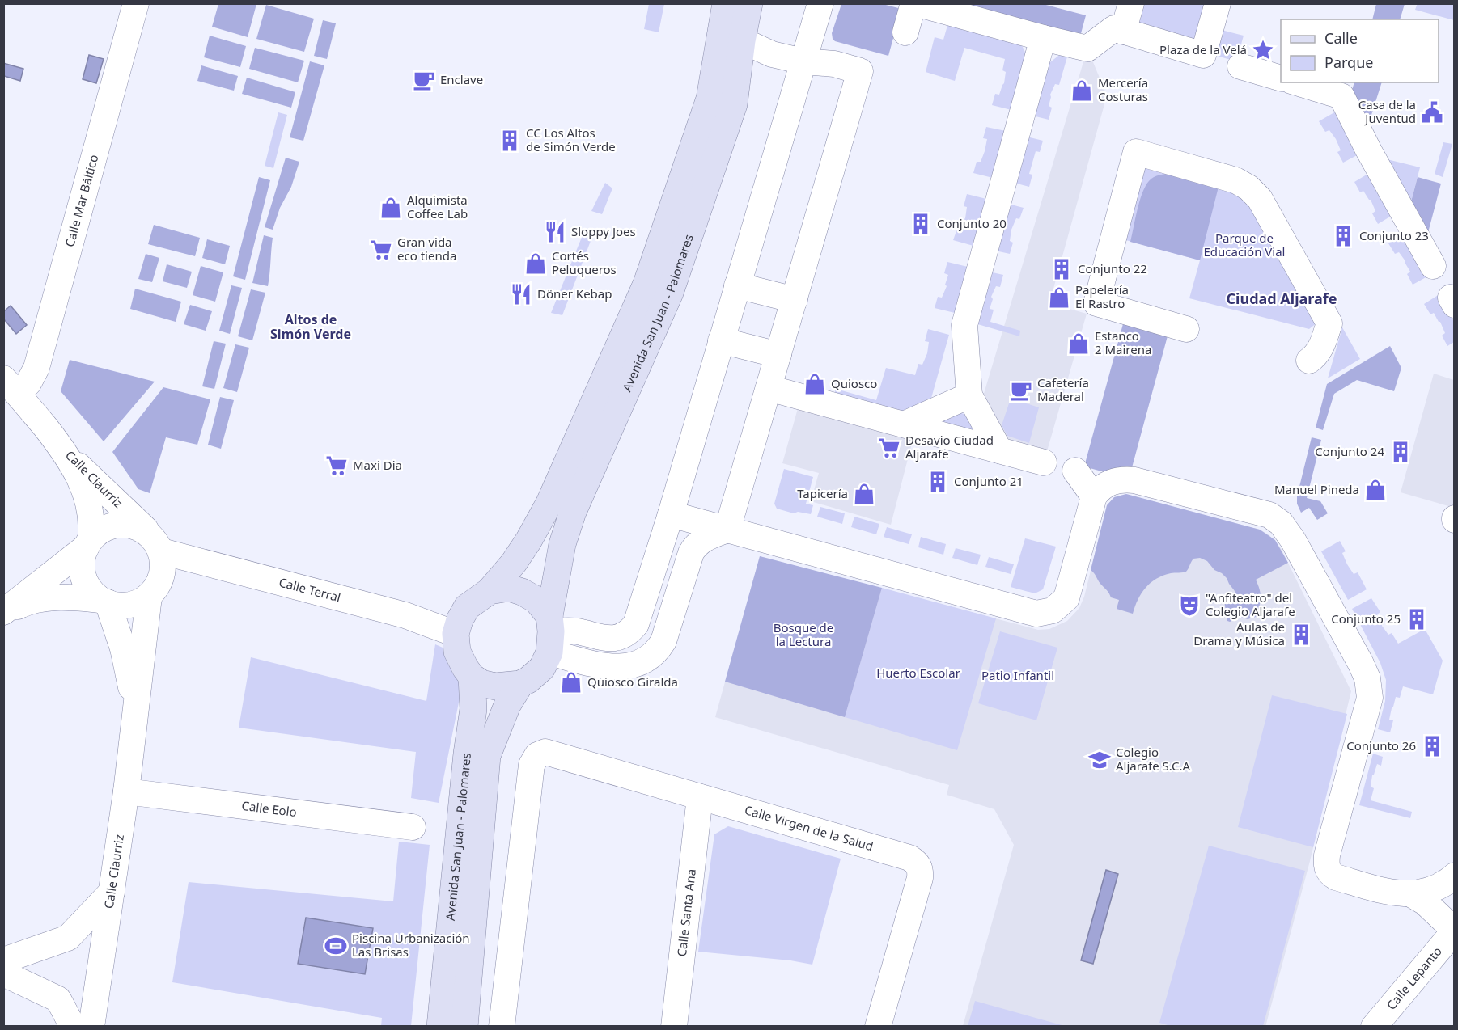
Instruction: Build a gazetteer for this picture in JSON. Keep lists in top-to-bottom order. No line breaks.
{"streets":{"street":["Calle Mar Báltico","Avenida San Juan - Palomares","Calle Ciaurriz","Calle Terral","Calle Eolo","Calle Virgen de la Salud","Calle Santa Ana","Calle Lepanto"]},"crossings":[["Calle Mar Báltico","Calle Ciaurriz"],["Avenida San Juan - Palomares","Calle Terral"],["Calle Ciaurriz","Calle Terral"],["Calle Ciaurriz","Calle Eolo"],["Calle Virgen de la Salud","Calle Santa Ana"]],"districts":["Ciudad Aljarafe","Altos de Simón Verde"],"parks":["Parque de Educación Vial","Bosque de la Lectura","Huerto Escolar","Patio Infantil"],"places":{"place":["Plaza de la Velá"],"cafe":["Enclave","Cafetería Maderal"],"shop":["Mercería Costuras","Alquimista Coffee Lab","Cortés Peluqueros","Papelería El Rastro","Estanco 2 Mairena","Quiosco","Manuel Pineda","Tapicería","Quiosco Giralda"],"public building":["Casa de la Juventud"],"building":["CC Los Altos de Simón Verde","Conjunto 20","Conjunto 23","Conjunto 22","Conjunto 24","Conjunto 21","Conjunto 25","Aulas de Drama y Música","Conjunto 26"],"restaurant":["Sloppy Joes","Döner Kebap"],"supermarket":["Gran vida eco tienda","Desavio Ciudad Aljarafe","Maxi Dia"],"theatre":["\"Anfiteatro\" del Colegio Aljarafe"],"school or university":["Colegio Aljarafe S.C.A"],"sports":["Piscina Urbanización Las Brisas"]},"legend":["Calle","Parque"]}
